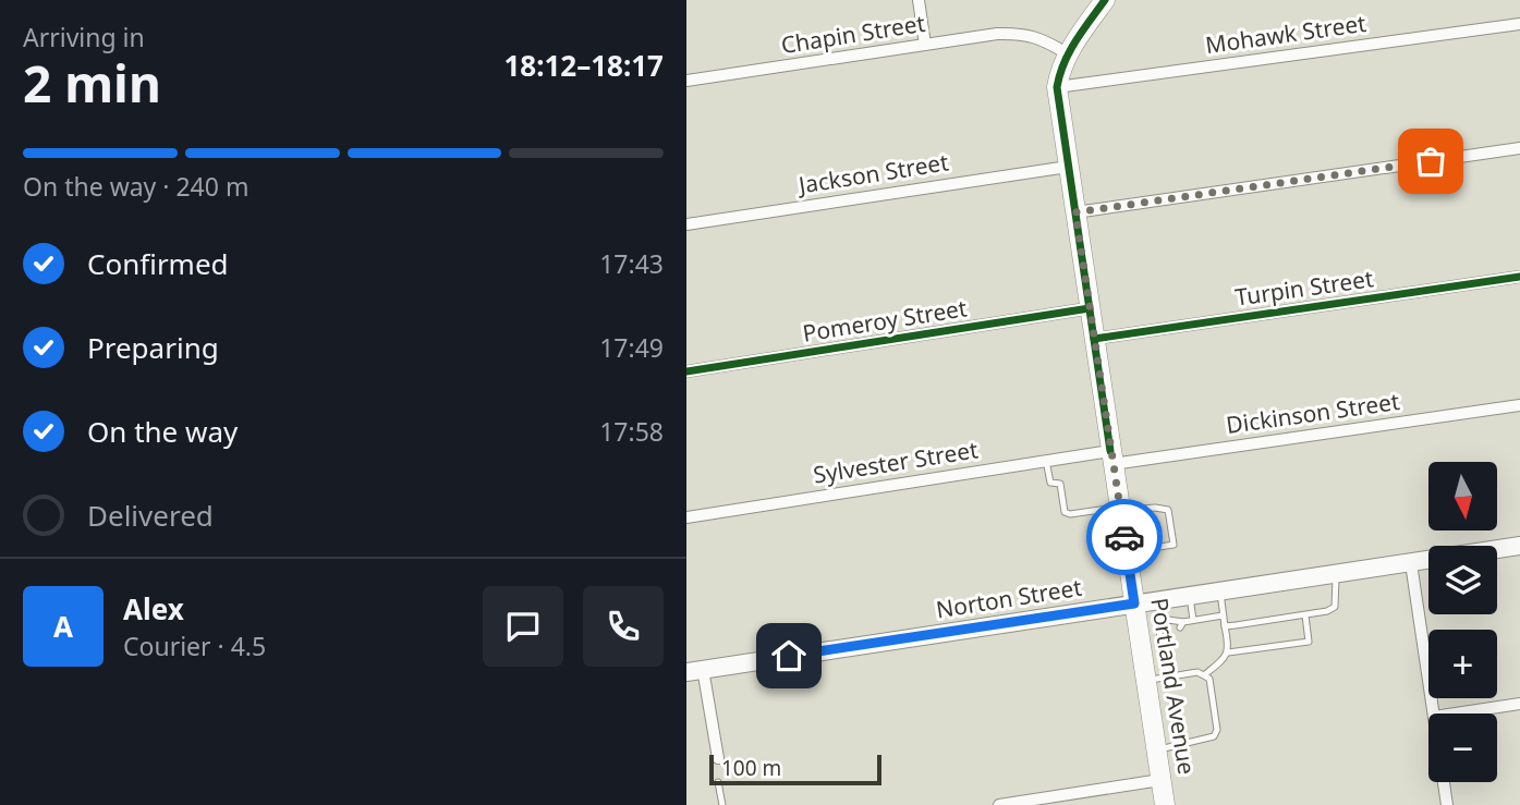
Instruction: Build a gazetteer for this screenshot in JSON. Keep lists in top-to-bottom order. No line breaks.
{"streets":{"main road":["Norton Street","Portland Avenue"],"street":["Chapin Street","Mohawk Street","Jackson Street","Turpin Street","Pomeroy Street","Dickinson Street","Sylvester Street"]},"crossings":[["Chapin Street","Portland Avenue"],["Mohawk Street","Portland Avenue"],["Jackson Street","Portland Avenue"],["Turpin Street","Portland Avenue"],["Pomeroy Street","Portland Avenue"],["Dickinson Street","Sylvester Street"],["Dickinson Street","Portland Avenue"],["Sylvester Street","Portland Avenue"],["Norton Street","Portland Avenue"]],"scale_bar":"100 m","north":"bottom","page":{"heading":["2 min","Arriving in","18:12–18:17"],"panel":["Alex","Courier · 4.5"],"bar":"On the way · 240 m","list":[["Confirmed","17:43"],["Preparing","17:49"],["On the way","17:58"],"Delivered"],"map_buttons":["+","−"],"round":"A","scale":"100 m"}}
